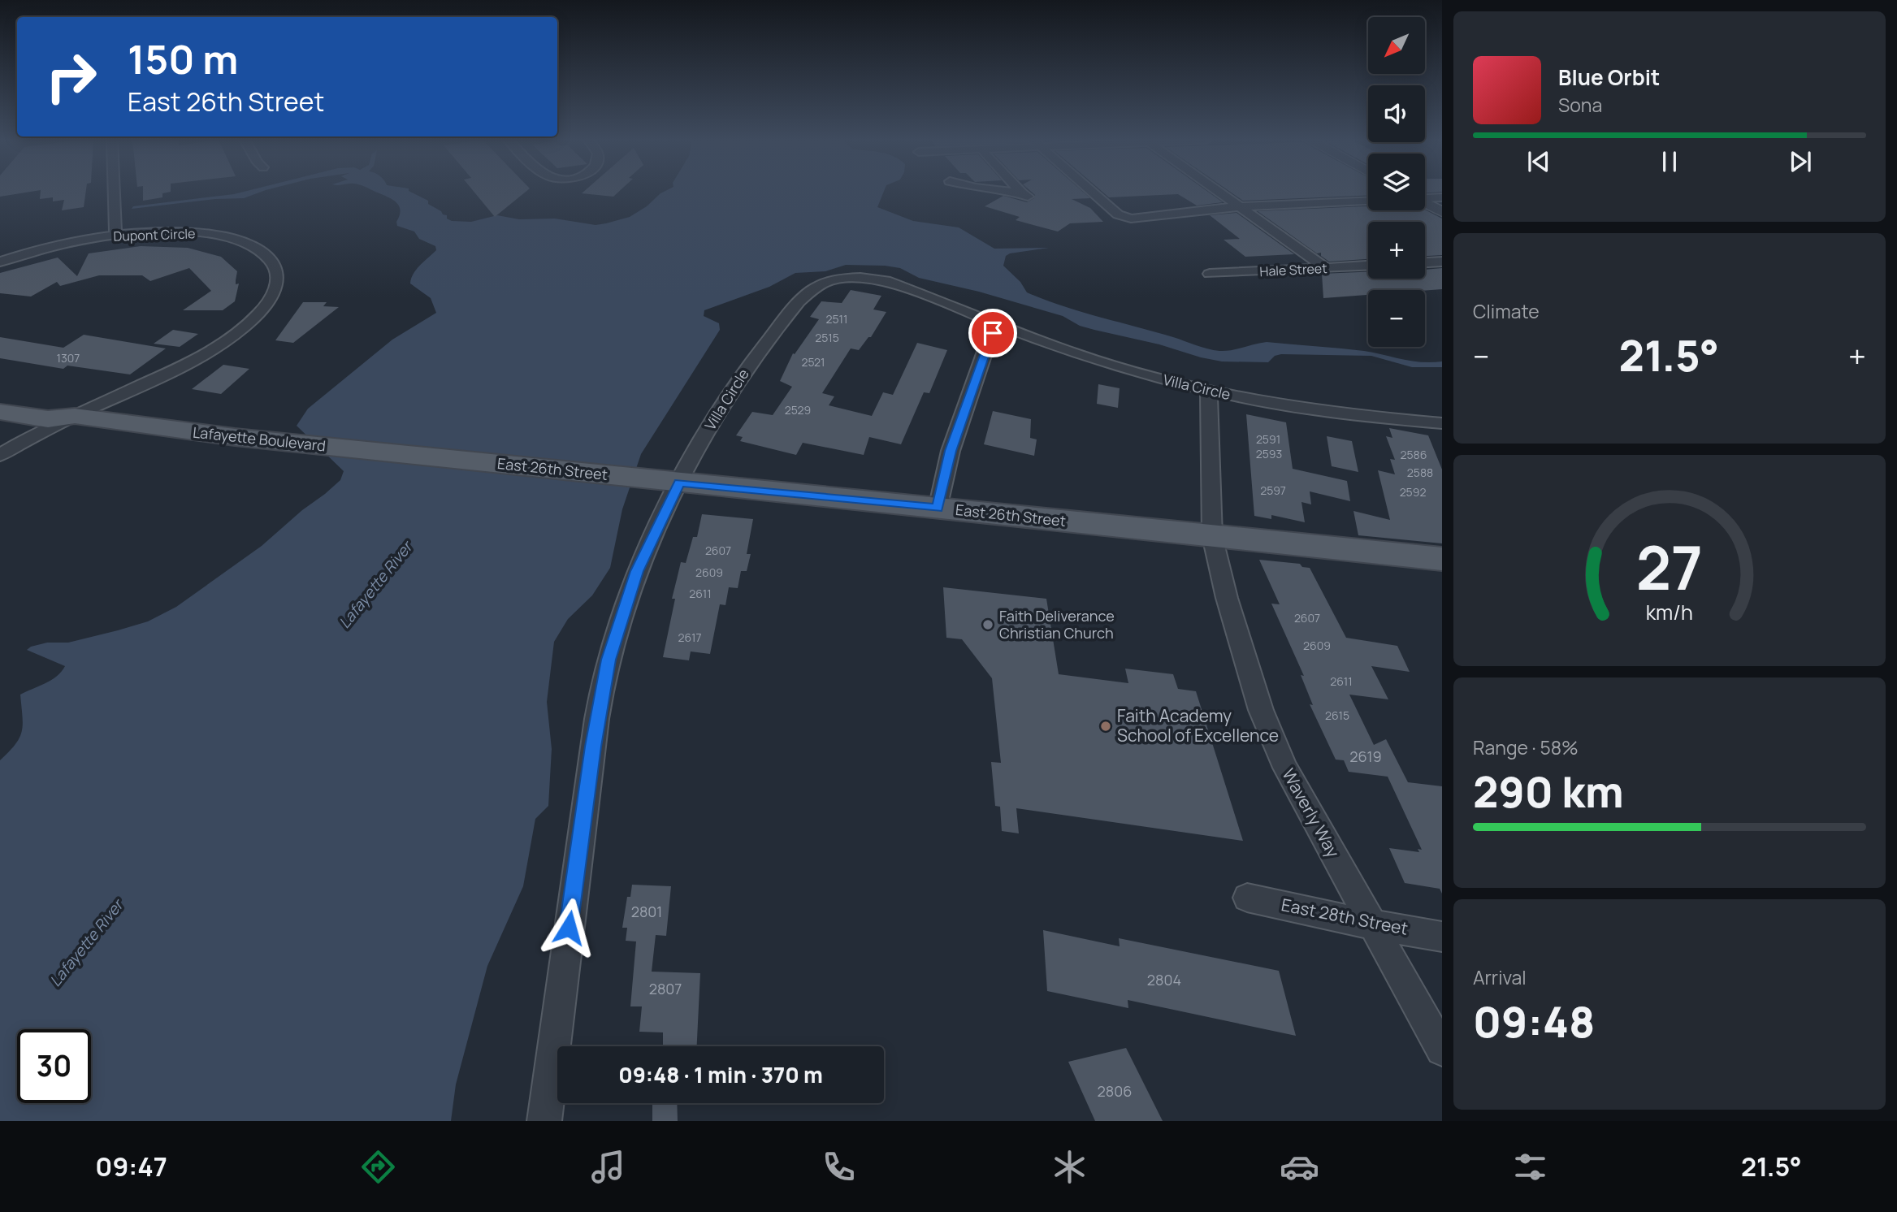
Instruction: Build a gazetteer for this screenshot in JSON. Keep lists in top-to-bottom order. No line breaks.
{"streets":{"main road":["Lafayette Boulevard","East 26th Street"],"street":["Dupont Circle","Hale Street","Villa Circle","Waverly Way","East 28th Street"]},"crossings":[["Dupont Circle","Lafayette Boulevard"],["Villa Circle","East 26th Street"],["Villa Circle","Waverly Way"],["Lafayette Boulevard","East 26th Street"],["East 26th Street","Waverly Way"],["Waverly Way","East 28th Street"]],"water":["Lafayette River"],"places":["Faith Deliverance Christian Church","Faith Academy School of Excellence"],"house_numbers":["2511","2515","1307","2521","2529","2591","2593","2586","2588","2597","2592","2607","2609","2611","2607","2617","2609","2611","2615","2619","2801","2804","2807","2806"],"north":"bottom left","page":{"map_buttons":["+","−"],"turn":["150 m","East 26th Street"],"song":["Blue Orbit","Sona"],"tile":["Climate",["Range · 58%","290 km"],["Arrival","09:48"]],"heat":["−","21.5°","+"],"limit":"30","trip":"09:48 · 1 min · 370 m","tabs":["09:47","21.5°"],"gauge":["27","km/h"]}}
